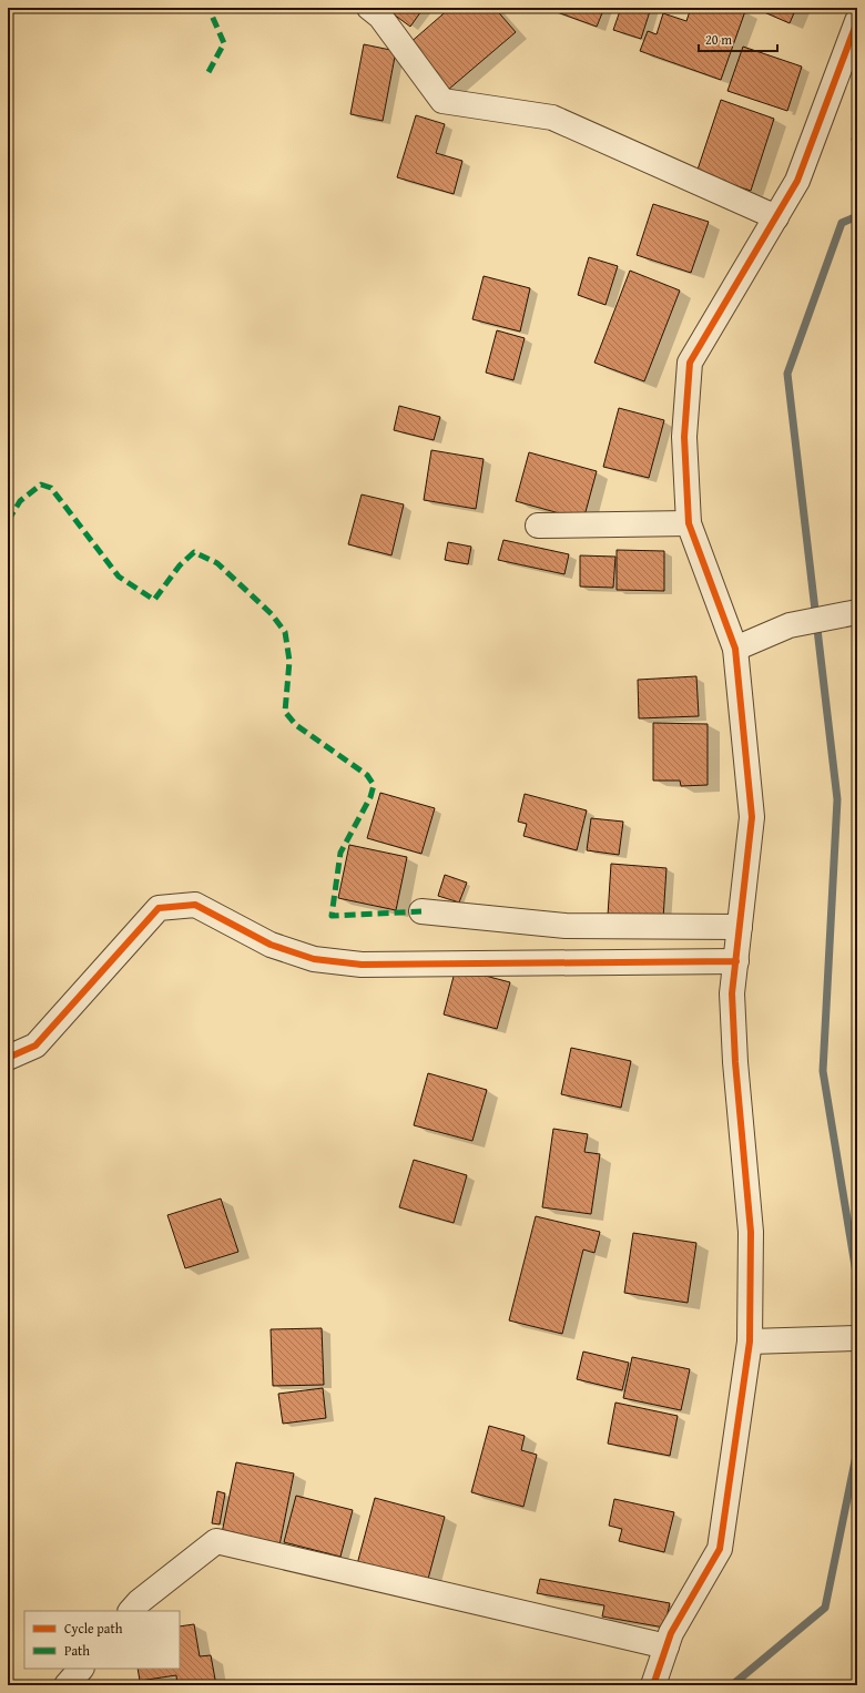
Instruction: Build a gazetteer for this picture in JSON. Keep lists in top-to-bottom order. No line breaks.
{"legend":["Cycle path","Path"],"scale_bar":"20 m"}
